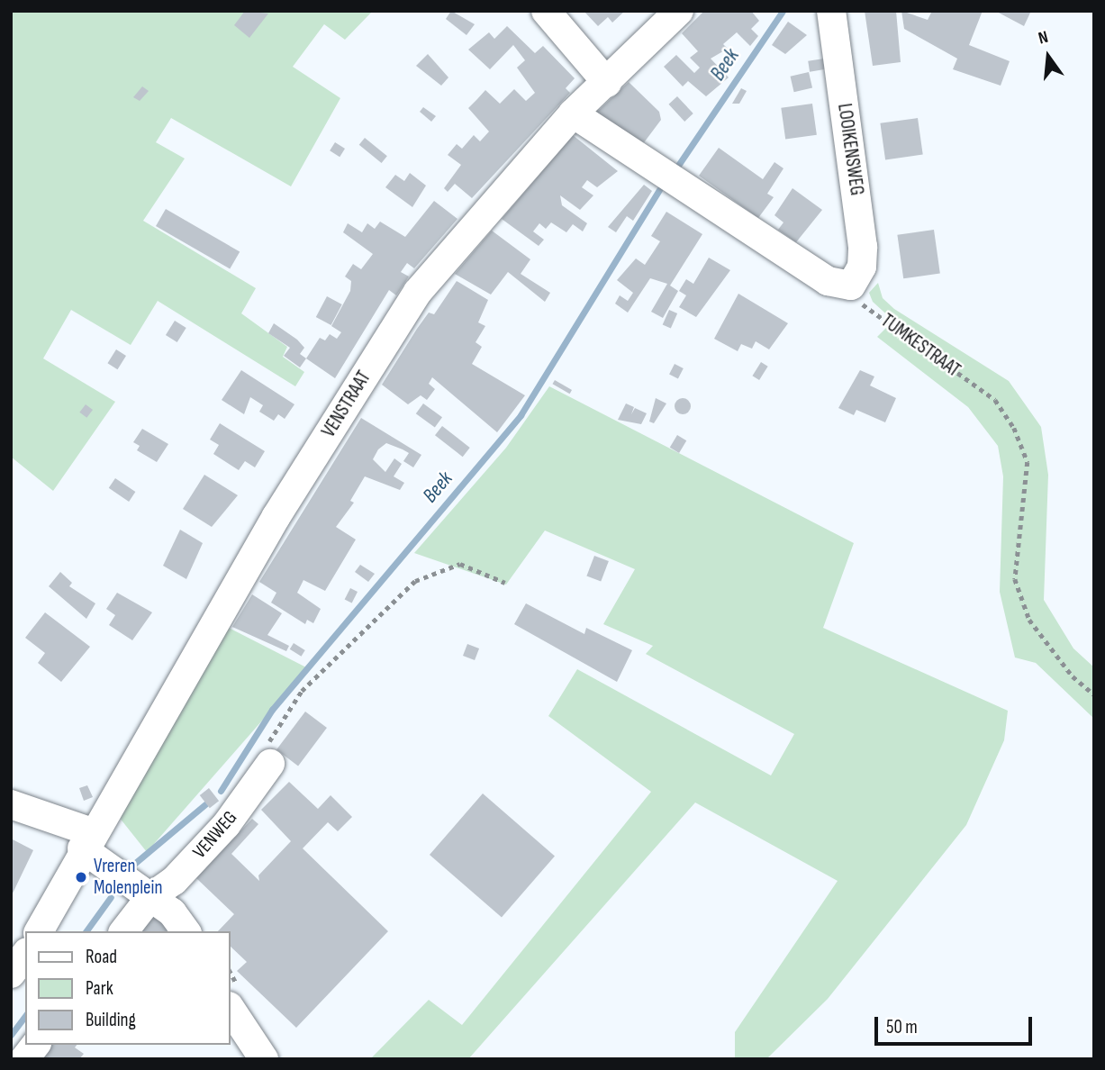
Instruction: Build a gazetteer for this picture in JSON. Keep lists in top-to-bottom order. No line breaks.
{"streets":{"street":["LOOIKENSWEG","VENSTRAAT","VENWEG"],"path":["TUMKESTRAAT"]},"crossings":[["LOOIKENSWEG","TUMKESTRAAT"]],"water":["Beek"],"places":["Vreren Molenplein"],"legend":["Road","Park","Building"],"scale_bar":"50 m","north":"top"}
